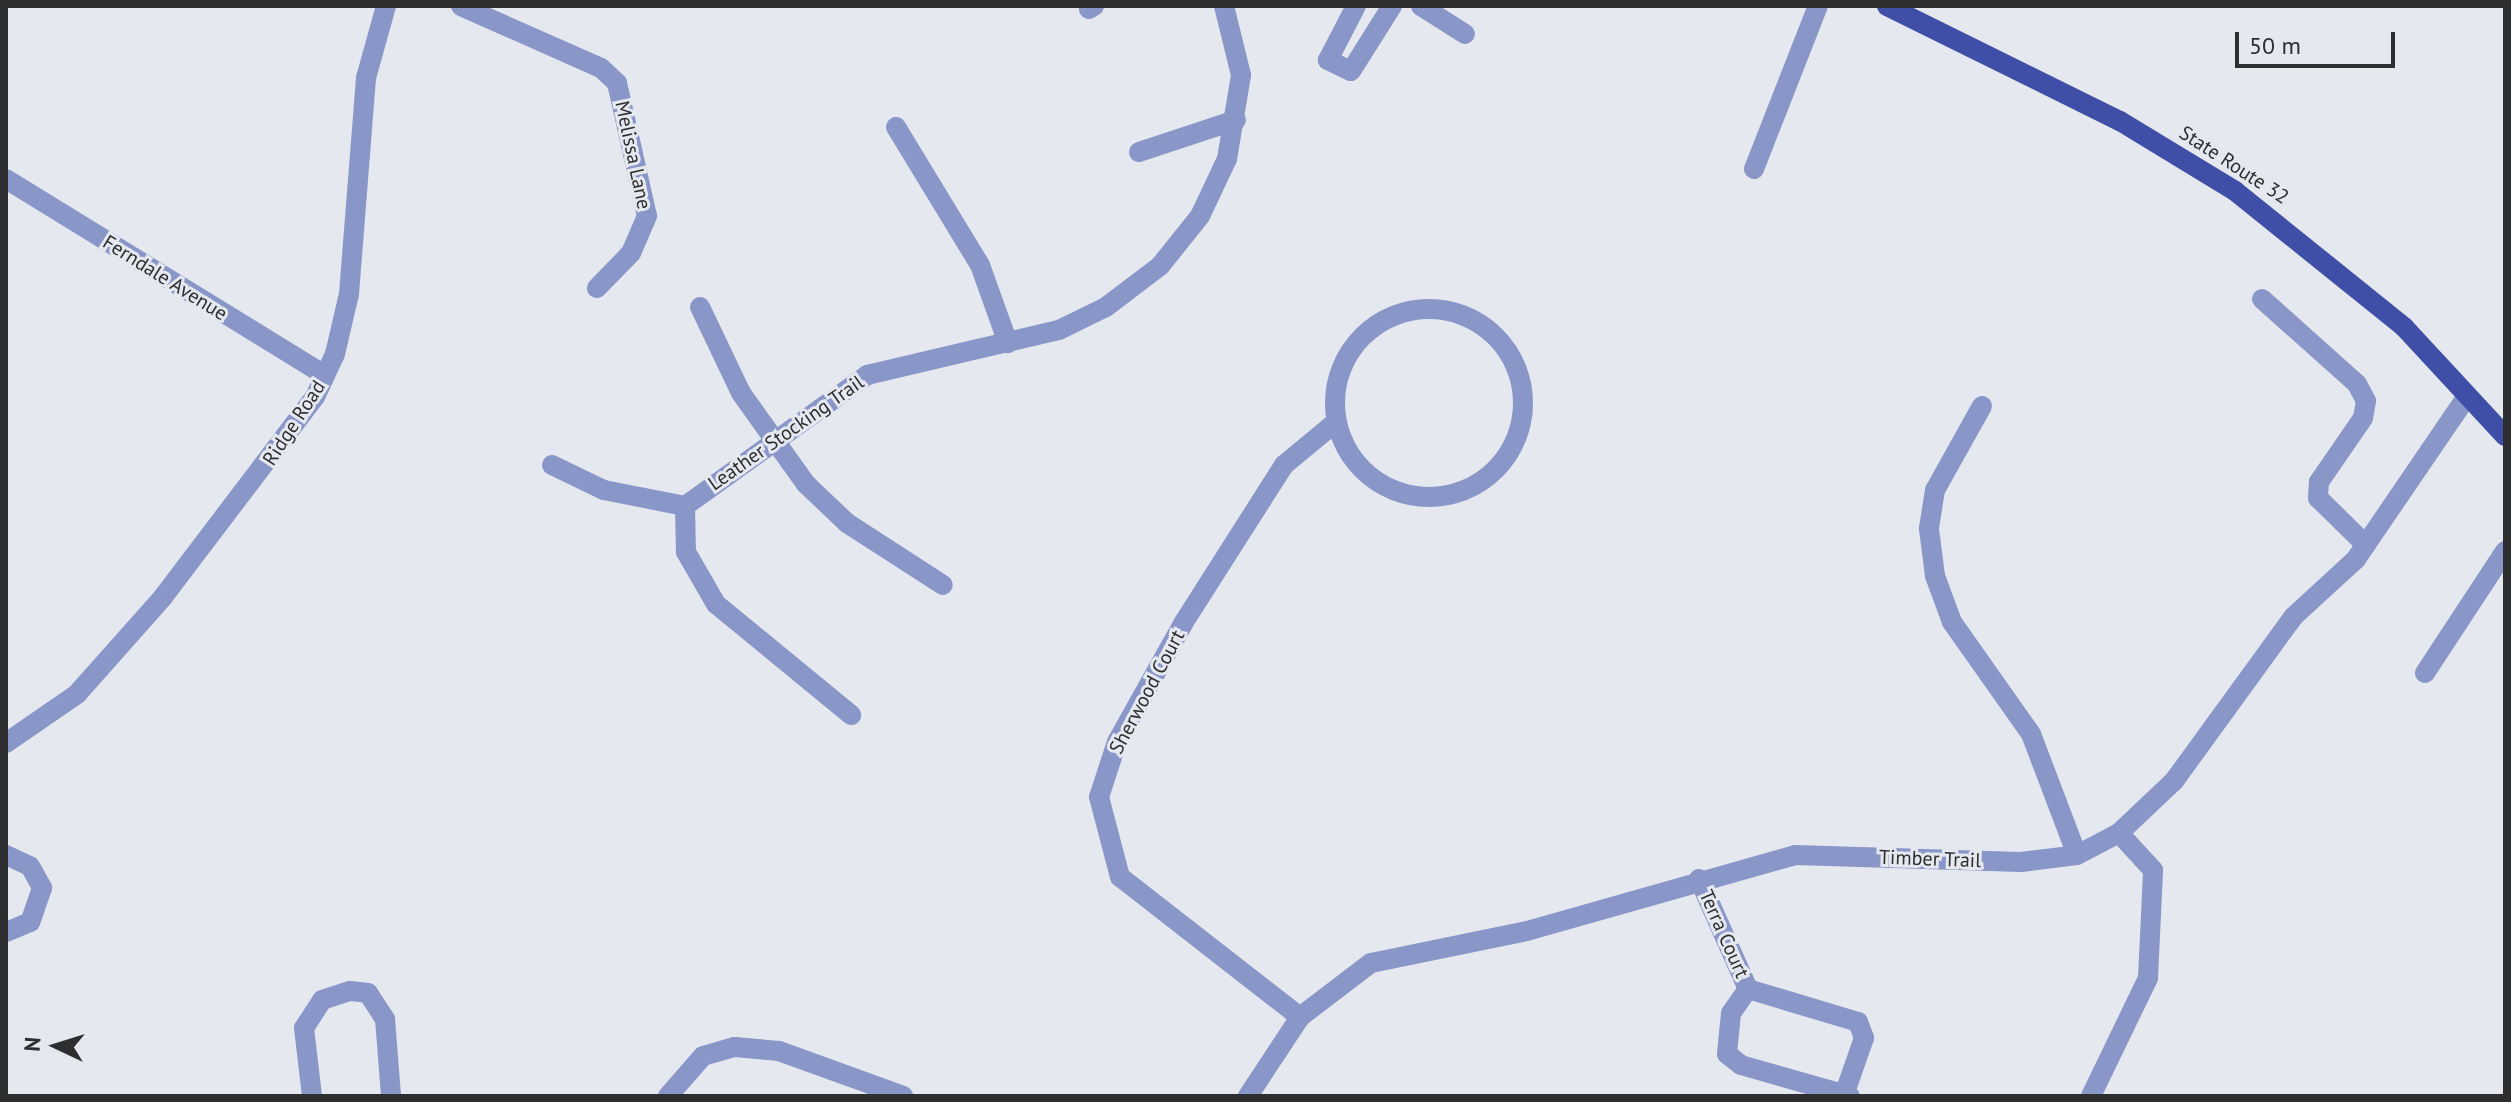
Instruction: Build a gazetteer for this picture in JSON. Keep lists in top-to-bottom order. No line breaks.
{"streets":{"main road":["State Route 32"],"street":["Melissa Lane","Ferndale Avenue","Ridge Road","Leather Stocking Trail","Sherwood Court","Timber Trail","Terra Court"]},"crossings":[["State Route 32","Timber Trail"],["Ferndale Avenue","Ridge Road"],["Sherwood Court","Timber Trail"],["Timber Trail","Terra Court"]],"scale_bar":"50 m","north":"left"}
